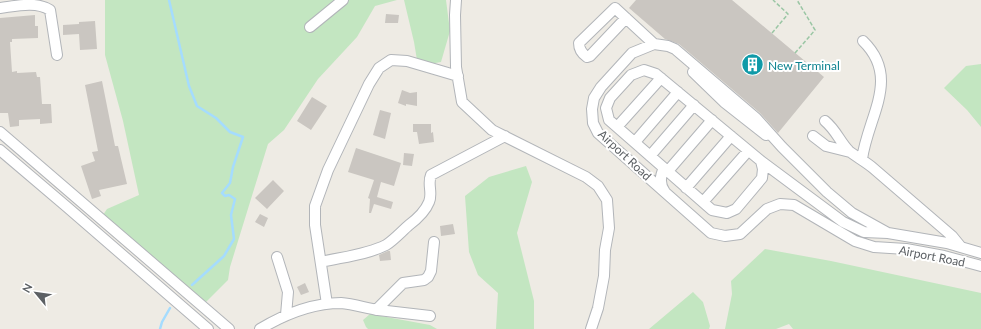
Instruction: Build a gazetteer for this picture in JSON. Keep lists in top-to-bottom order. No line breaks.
{"streets":{"street":["Airport Road"]},"places":{"building":["New Terminal"]},"north":"top left"}
